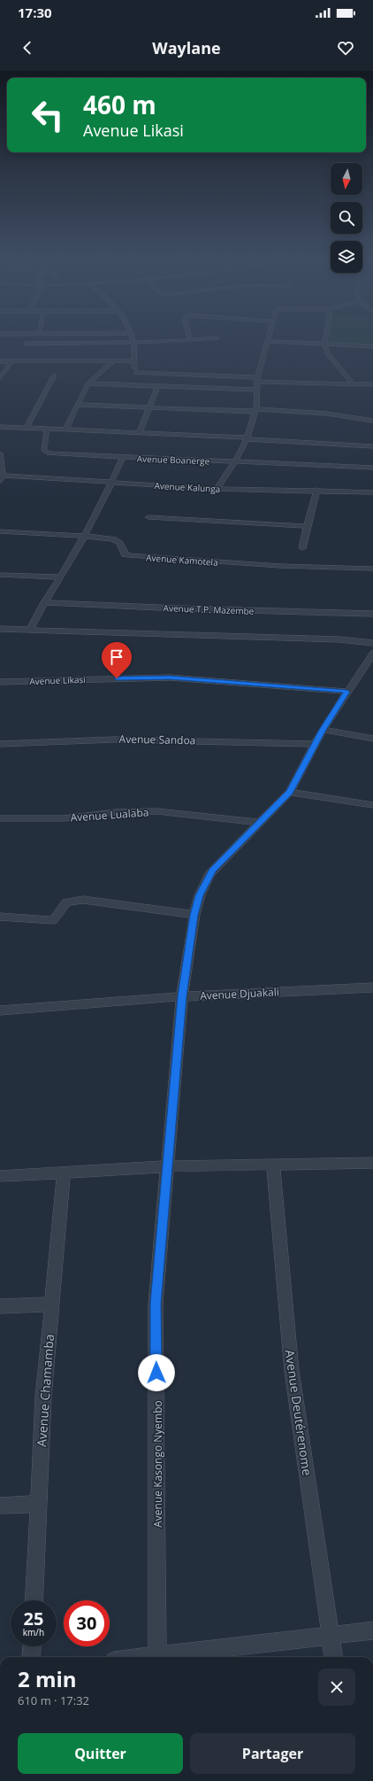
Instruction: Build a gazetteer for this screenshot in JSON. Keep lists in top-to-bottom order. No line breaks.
{"streets":{"street":["Avenue Boanerge","Avenue Kalunga","Avenue Kamotela","Avenue T.P. Mazembe","Avenue Likasi","Avenue Sandoa","Avenue Lualaba","Avenue Djuakali","Avenue Chamamba","Avenue Deutérenome","Avenue Kasongo Nyembo"]},"crossings":[["Avenue Likasi","Avenue Kasongo Nyembo"],["Avenue Sandoa","Avenue Kasongo Nyembo"],["Avenue Lualaba","Avenue Kasongo Nyembo"],["Avenue Djuakali","Avenue Kasongo Nyembo"]],"north":"bottom","page":{"status":"17:30","header":"Waylane","turn":["460 m","Avenue Likasi"],"speed":"25 km/h","limit":"30","heading":["2 min","610 m · 17:32"],"buttons":["Quitter","Partager"]}}
